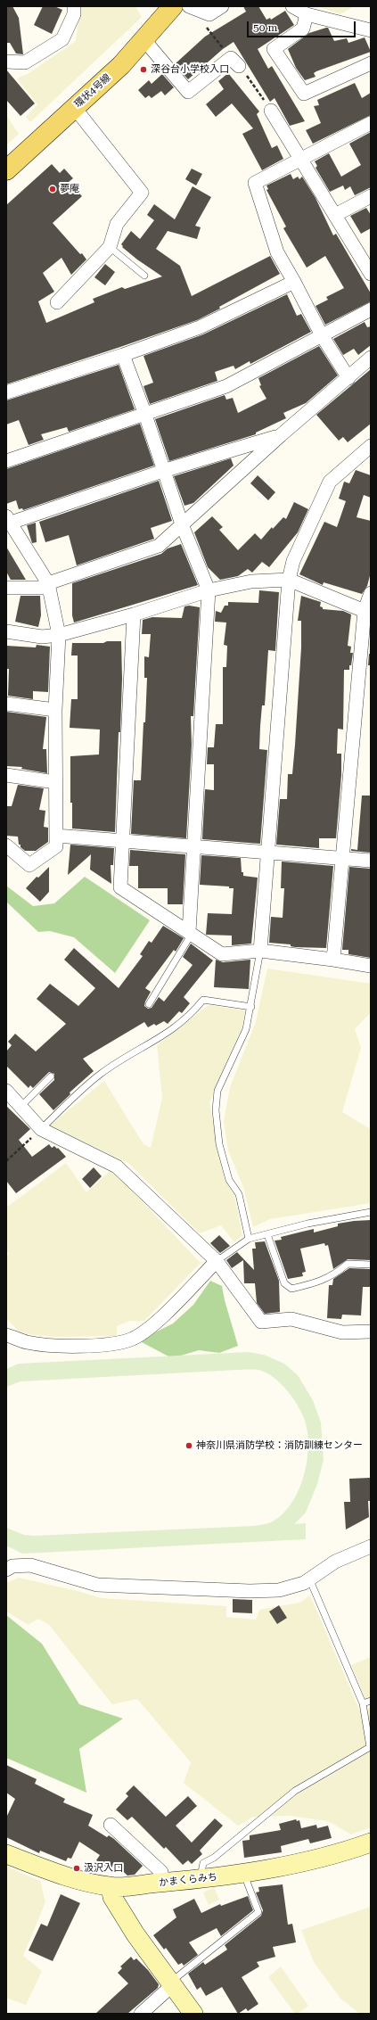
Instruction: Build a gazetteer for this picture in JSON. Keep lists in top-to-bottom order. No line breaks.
{"streets":{"main road":["環状4号線","かまくらみち"]},"places":["深谷台小学校入口","夢庵","神奈川県消防学校：消防訓練センター","汲沢入口"],"scale_bar":"50 m"}
